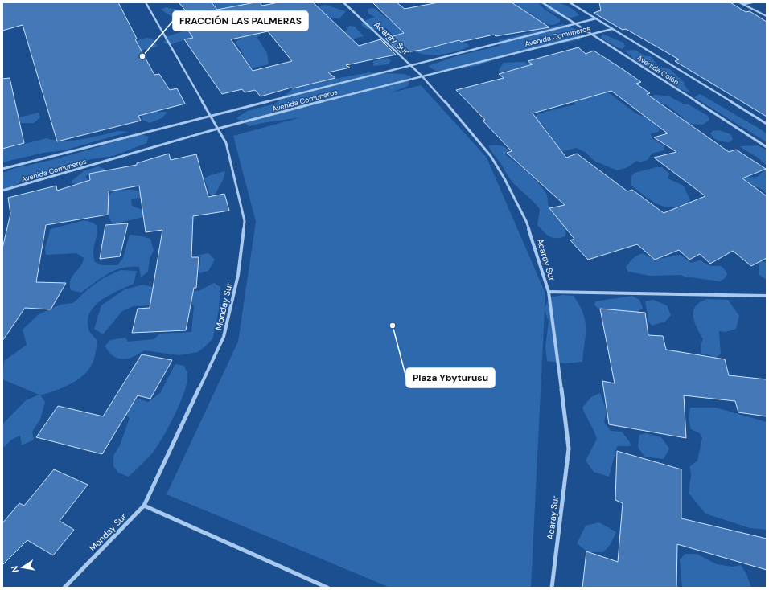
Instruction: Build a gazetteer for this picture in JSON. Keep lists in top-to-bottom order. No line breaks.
{"streets":{"street":["Avenida Comuneros","Acaray Sur","Avenida Colón","Monday Sur"]},"crossings":[["Avenida Comuneros","Acaray Sur"],["Avenida Comuneros","Avenida Colón"],["Avenida Comuneros","Monday Sur"]],"places":["FRACCIÓN LAS PALMERAS","Plaza Ybyturusu"],"north":"left"}
